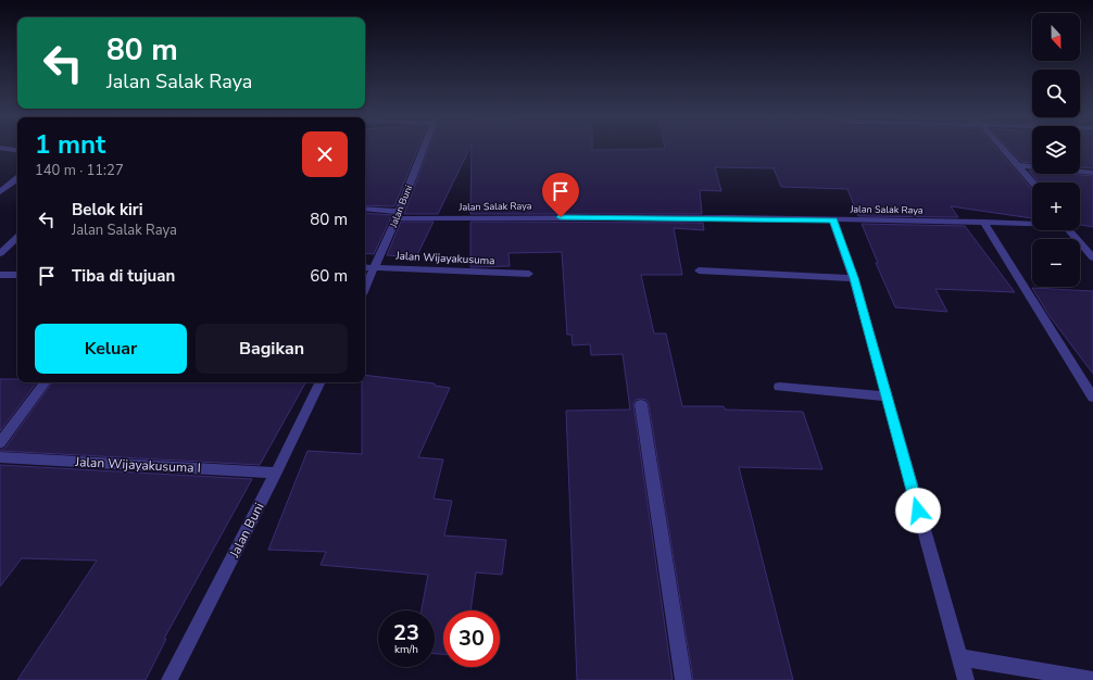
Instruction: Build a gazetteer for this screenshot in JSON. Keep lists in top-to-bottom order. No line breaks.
{"streets":{"street":["Jalan Buni","Jalan Salak Raya","Jalan Wijayakusuma","Jalan Wijayakusuma I"]},"crossings":[["Jalan Buni","Jalan Salak Raya"],["Jalan Buni","Jalan Wijayakusuma"],["Jalan Buni","Jalan Wijayakusuma I"]],"north":"bottom","page":{"map_buttons":["+","−"],"turn":["80 m","Jalan Salak Raya"],"heading":["1 mnt","140 m · 11:27"],"list":[{"name":"Belok kiri","note":"Jalan Salak Raya","value":"80 m"},{"name":"Tiba di tujuan","value":"60 m"}],"buttons":["Keluar","Bagikan"],"speed":"23 km/h","limit":"30"}}
